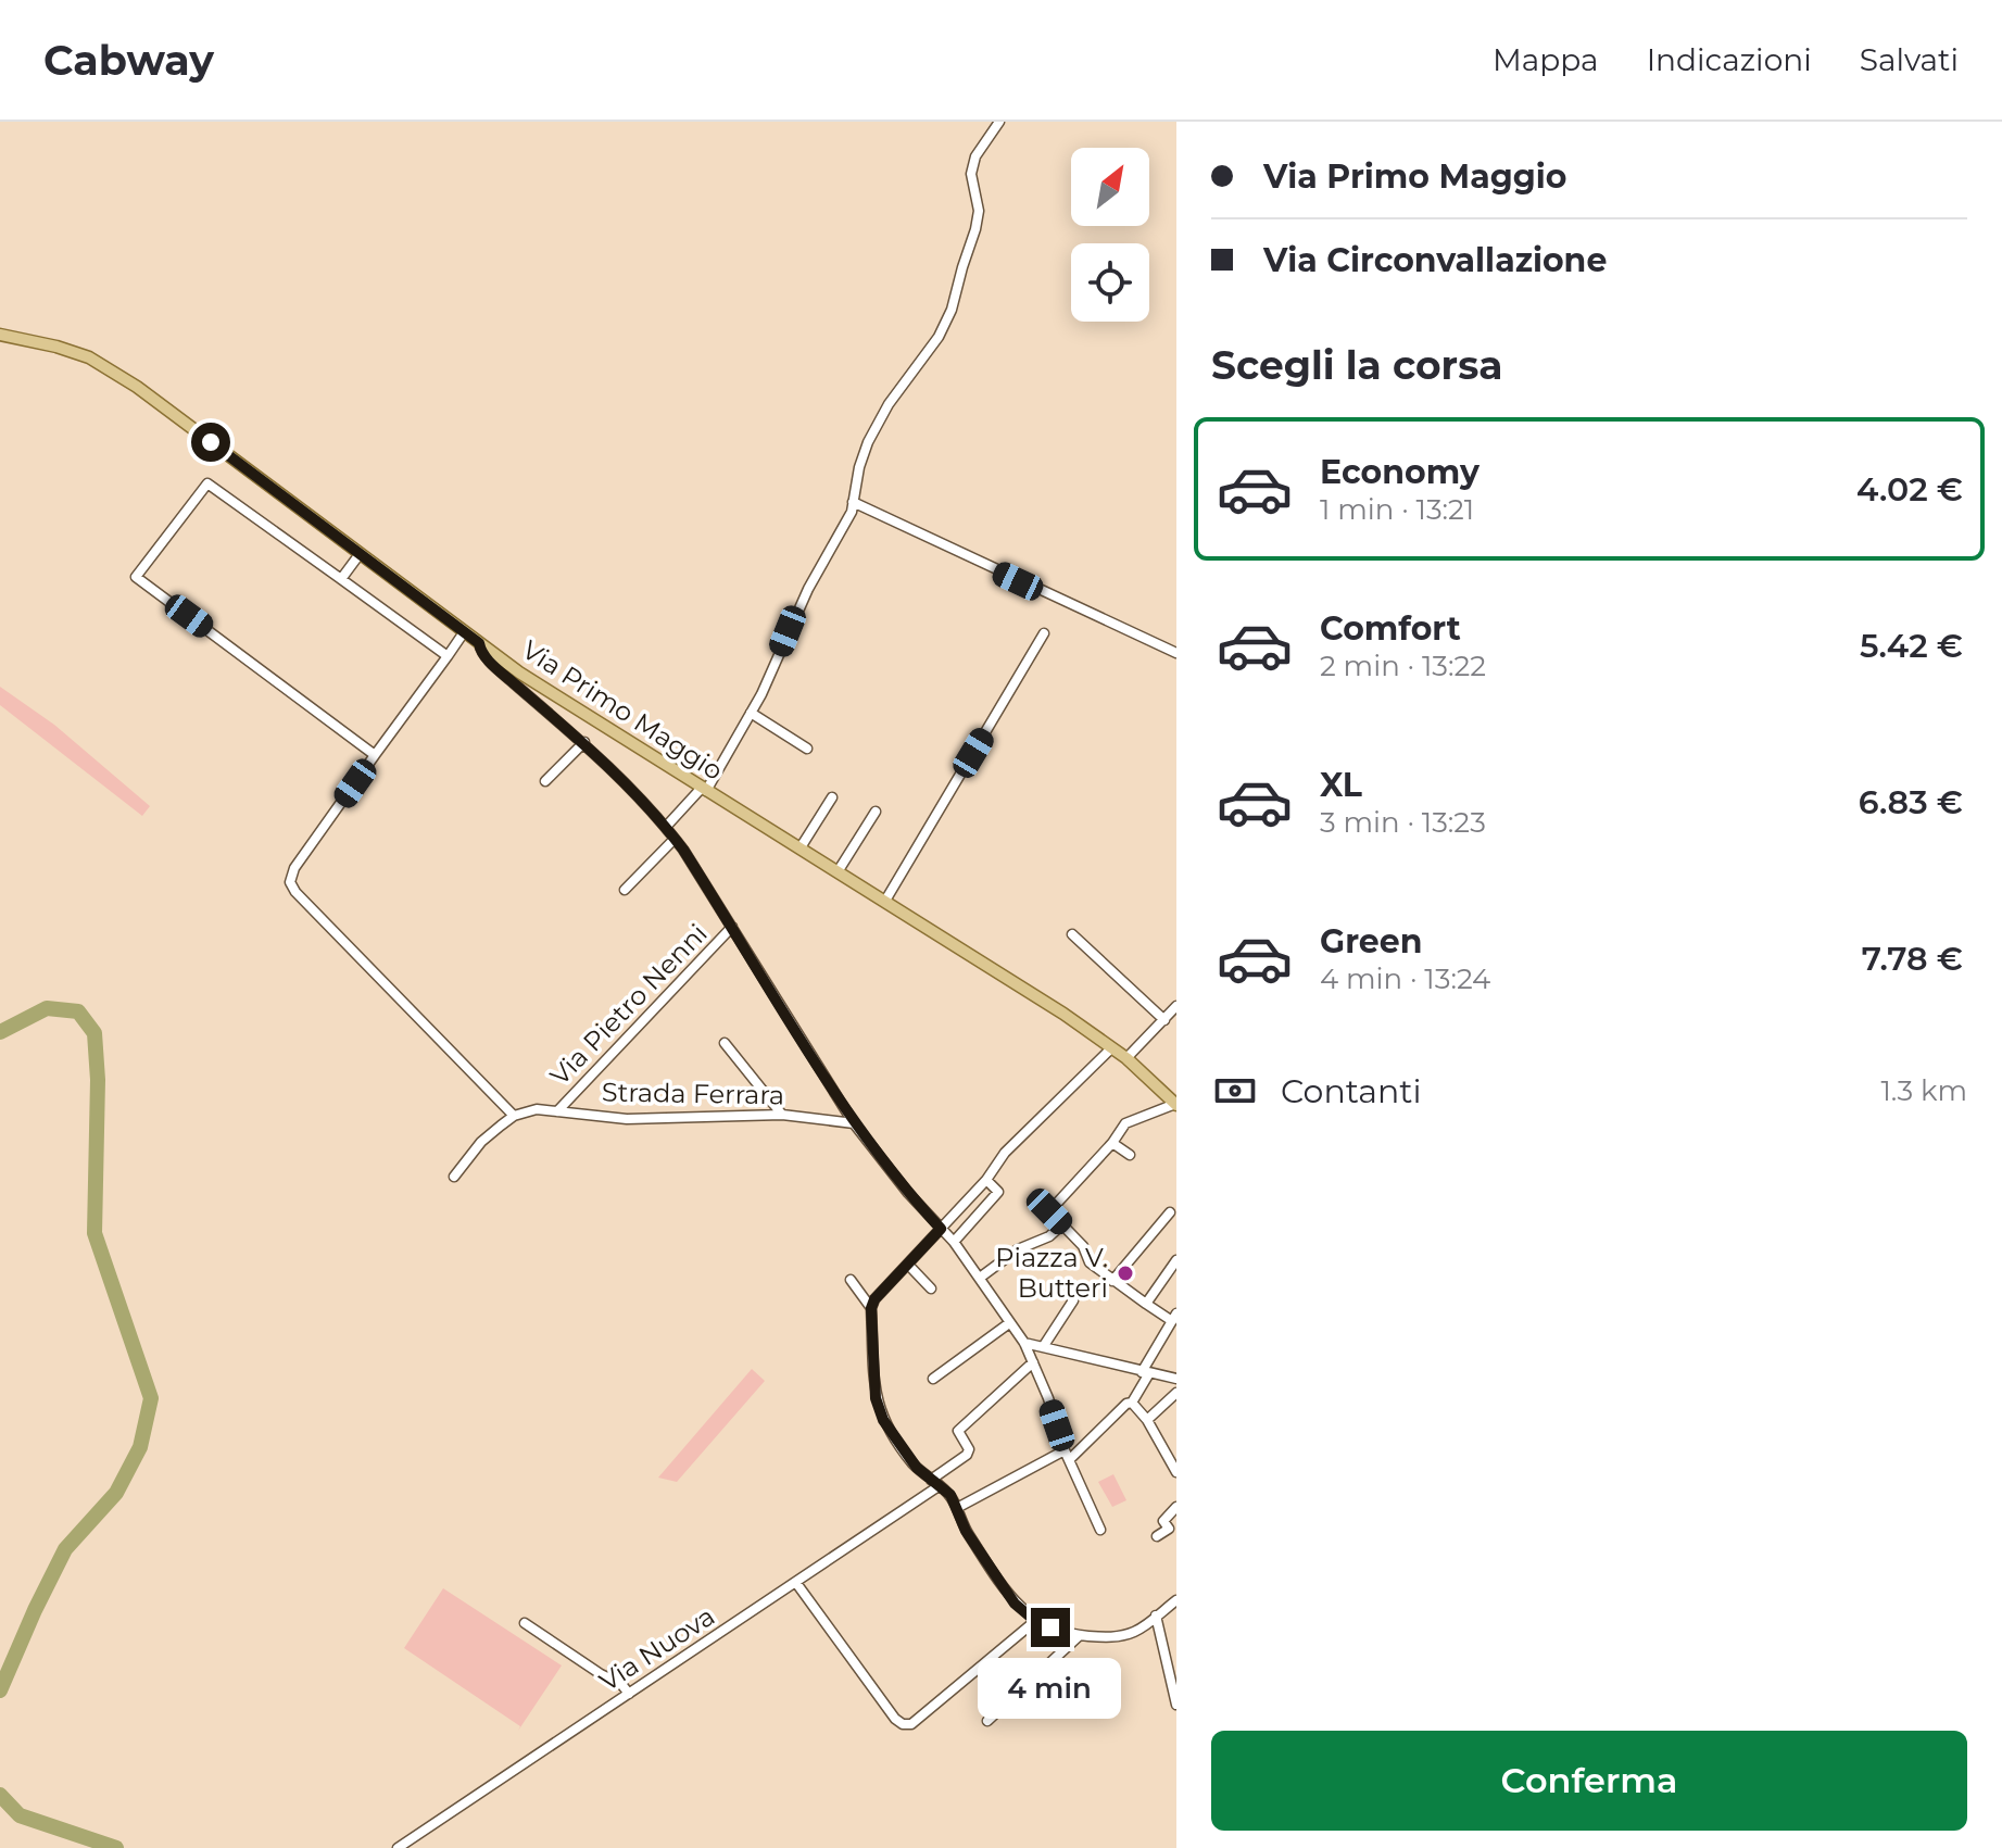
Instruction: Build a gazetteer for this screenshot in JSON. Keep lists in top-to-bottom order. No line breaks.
{"streets":{"main road":["Via Primo Maggio"],"street":["Via Pietro Nenni","Strada Ferrara","Via Nuova"]},"crossings":[["Via Pietro Nenni","Strada Ferrara"]],"places":["Piazza V. Butteri"],"north":"top right","page":{"header":"Cabway","nav":["Mappa","Indicazioni","Salvati"],"banner":["Via Primo Maggio","Via Circonvallazione"],"heading":"Scegli la corsa","list":[{"name":"Economy","note":"1 min · 13:21","value":"4.02 €"},{"name":"Comfort","note":"2 min · 13:22","value":"5.42 €"},{"name":"XL","note":"3 min · 13:23","value":"6.83 €"},{"name":"Green","note":"4 min · 13:24","value":"7.78 €"}],"pay":["Contanti","1.3 km"],"bubble":"4 min","buttons":"Conferma"}}
